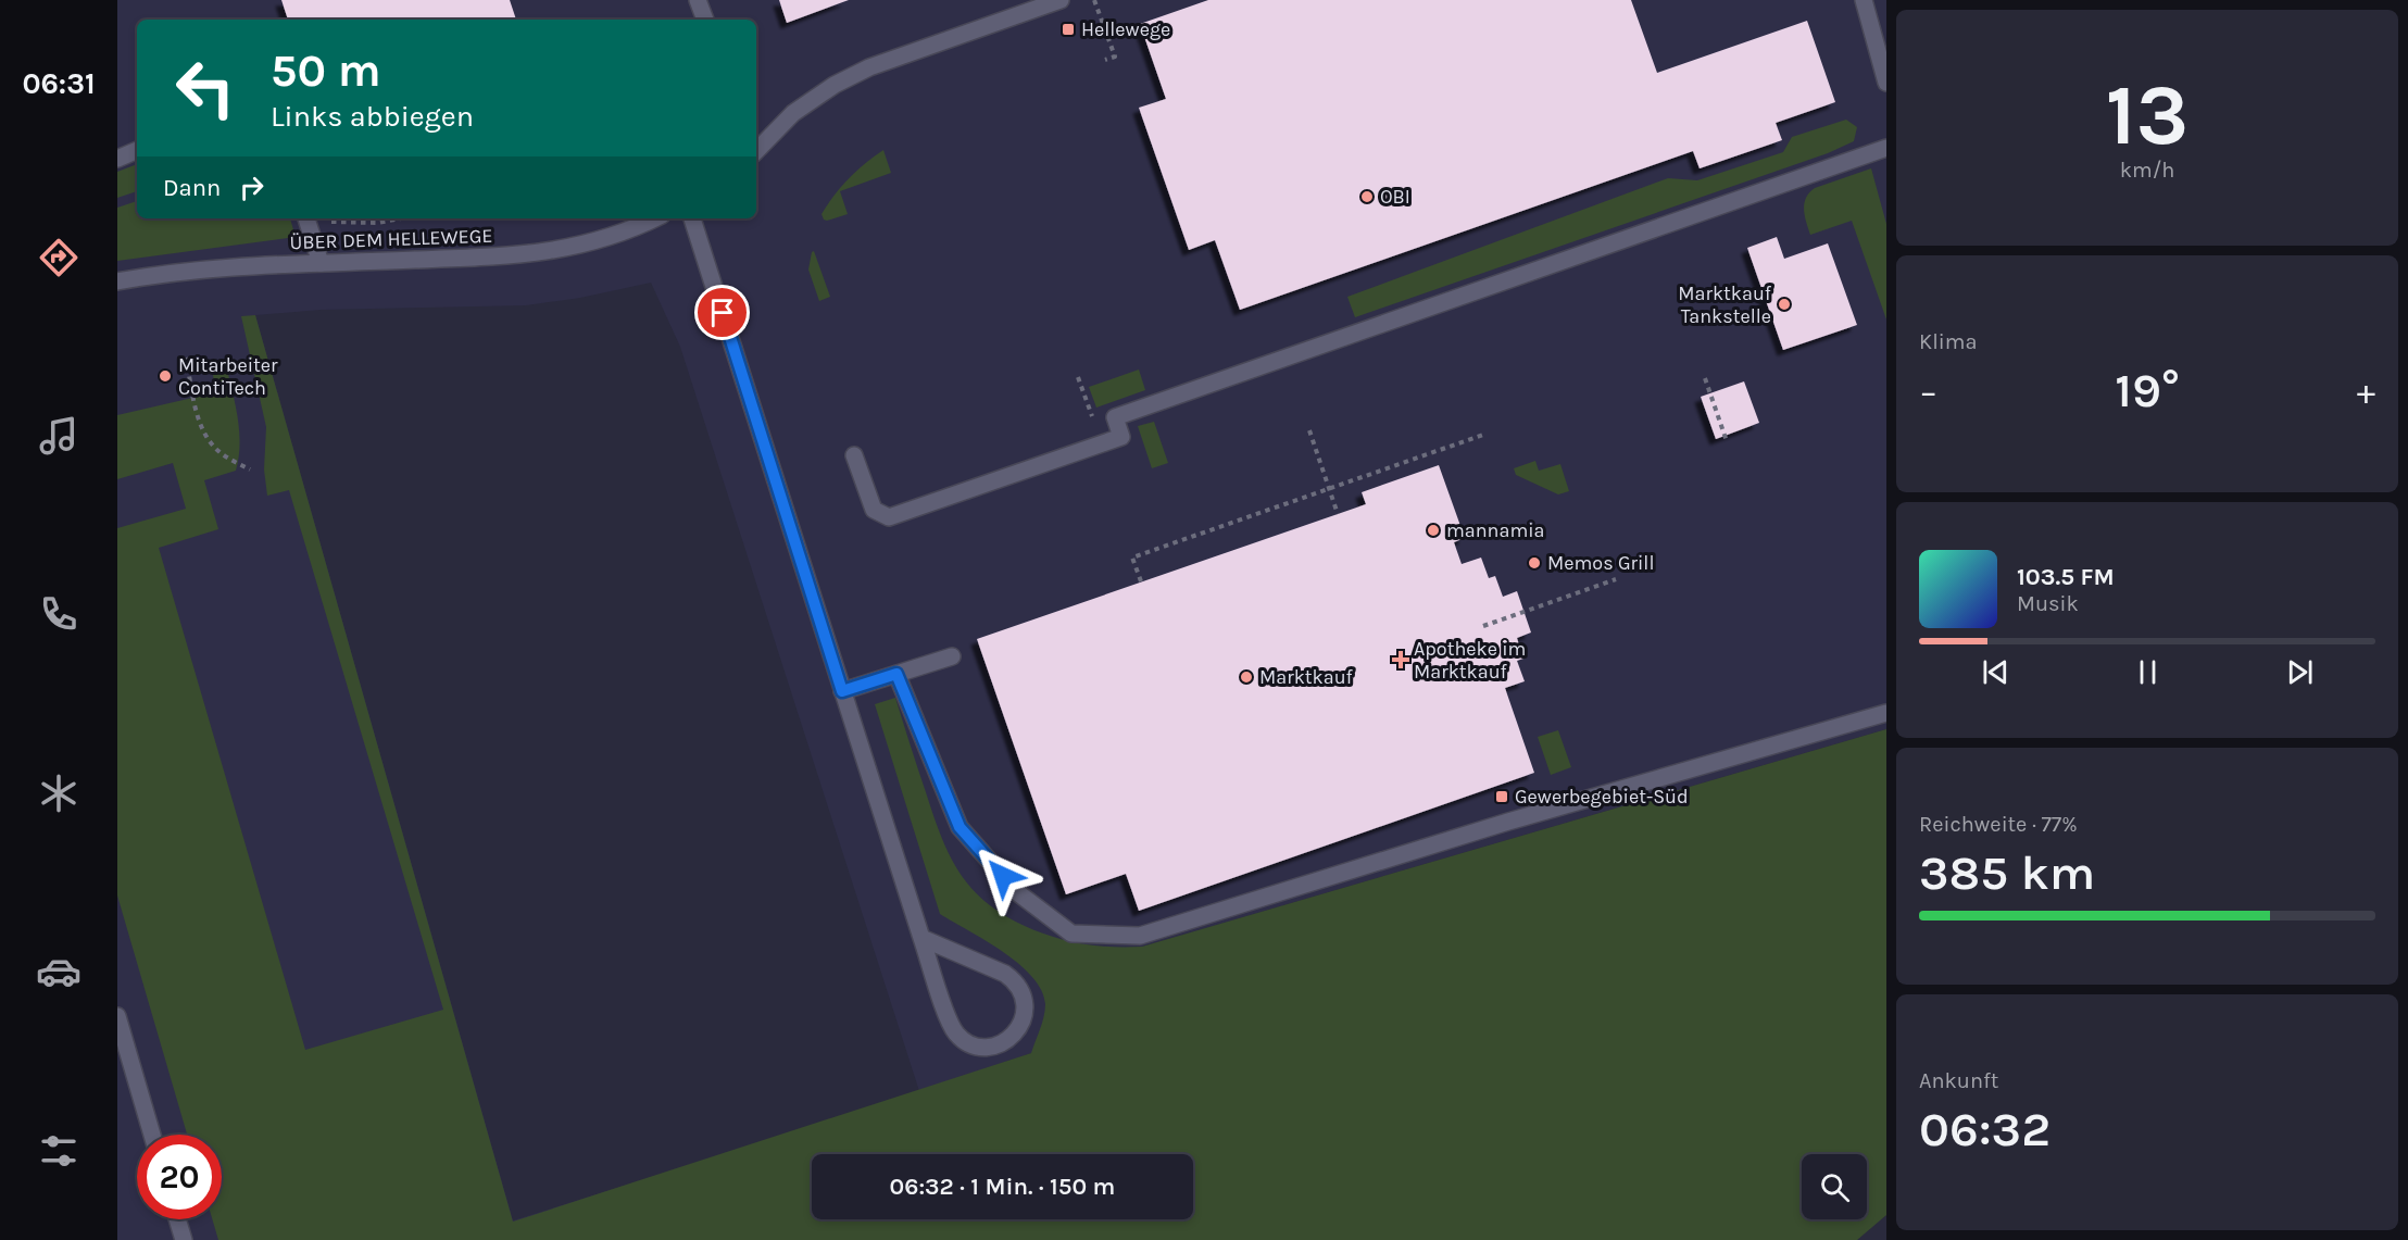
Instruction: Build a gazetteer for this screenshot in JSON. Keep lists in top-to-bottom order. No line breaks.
{"streets":{"street":["ÜBER DEM HELLEWEGE"]},"places":{"transit":["Hellewege","Gewerbegebiet-Süd"],"other":["OBI","Marktkauf Tankstelle","Mitarbeiter ContiTech","mannamia","Memos Grill","Marktkauf"],"health":["Apotheke im Marktkauf"]},"page":{"tabs":"06:31","tile":[["13","km/h"],"Klima",["Reichweite · 77%","385 km"],["Ankunft","06:32"]],"turn":["50 m","Links abbiegen"],"then":"Dann","heat":["−","19°","+"],"song":["103.5 FM","Musik"],"limit":"20","trip":"06:32 · 1 Min. · 150 m"}}
